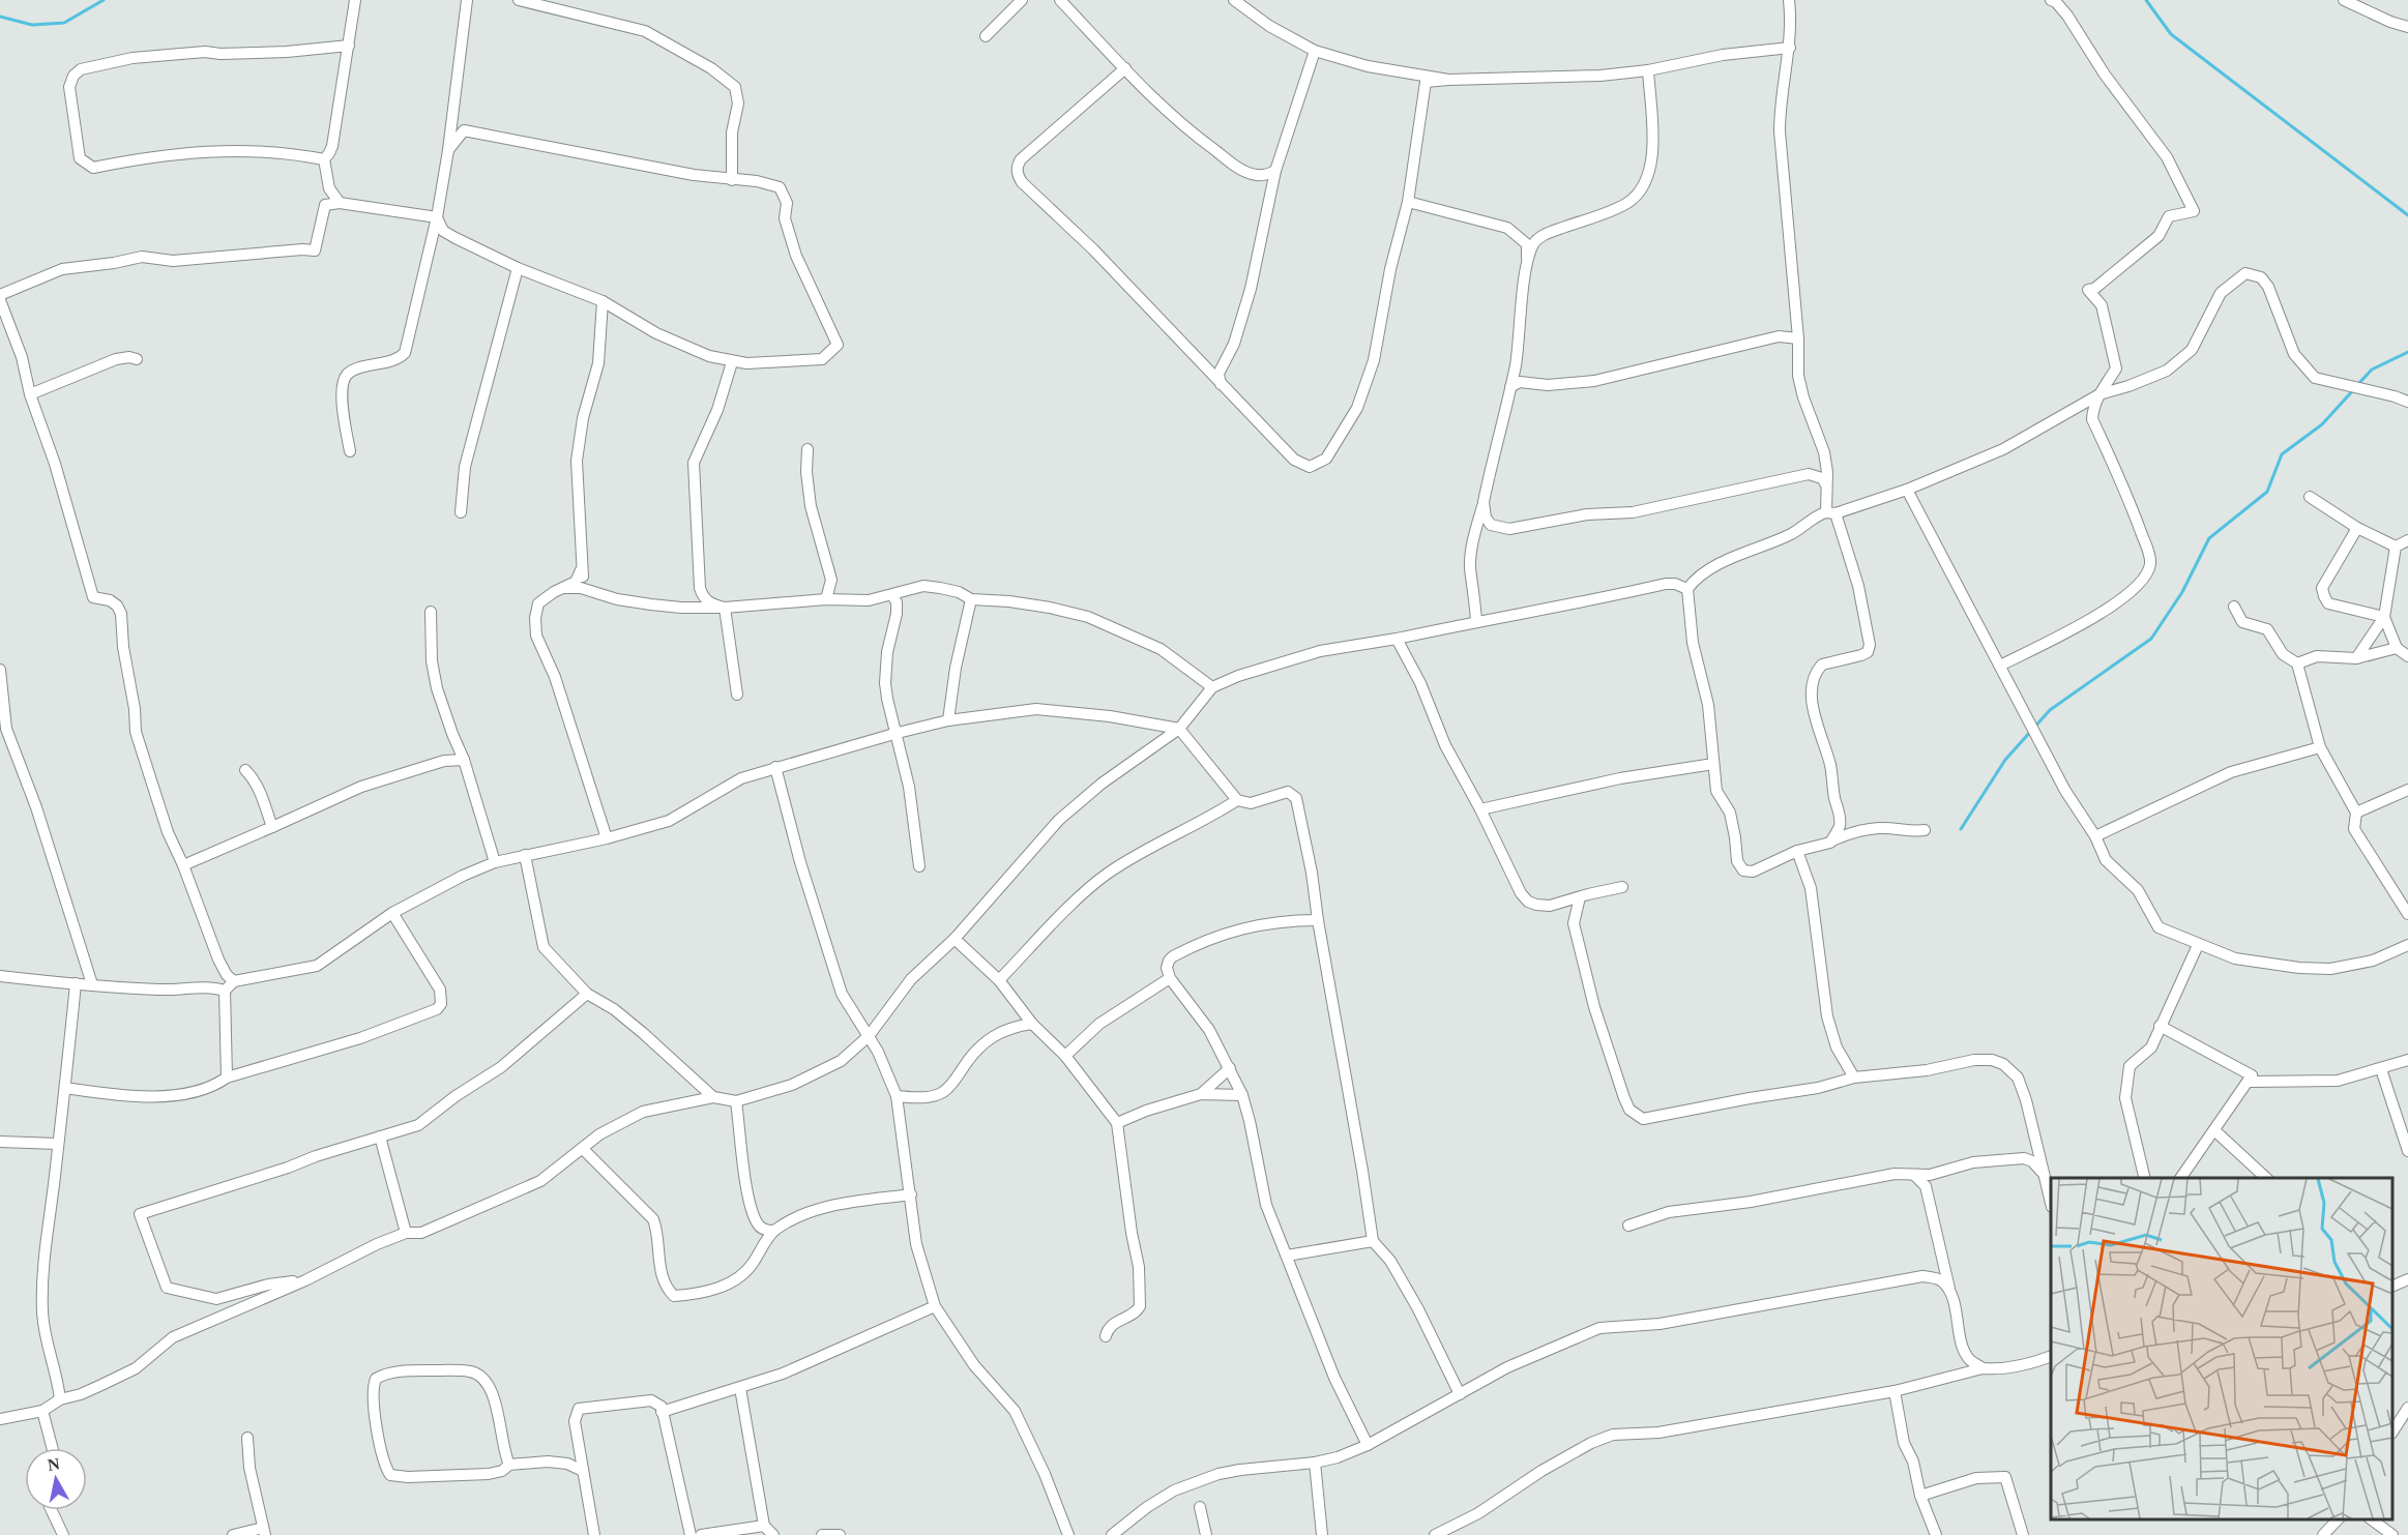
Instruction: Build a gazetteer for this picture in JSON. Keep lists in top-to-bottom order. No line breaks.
{"north":"top"}
